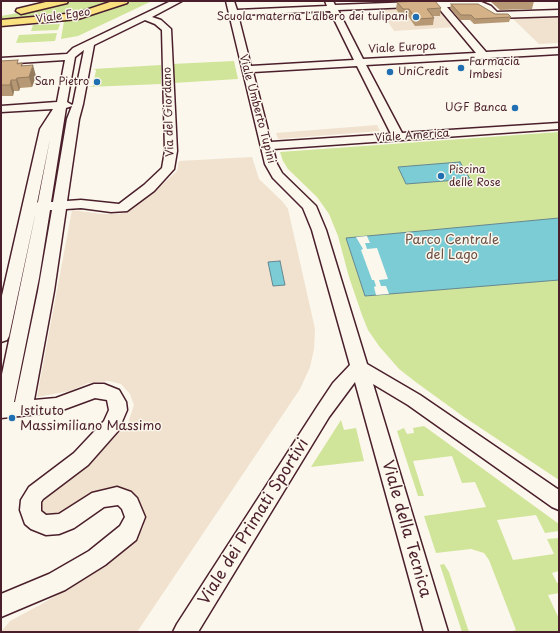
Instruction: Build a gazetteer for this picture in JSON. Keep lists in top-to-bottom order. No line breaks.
{"streets":{"main road":["Viale Egeo"],"street":["Viale Europa","Viale Umberto Tupini","Via del Giordano","Viale America","Viale dei Primati Sportivi","Viale della Tecnica"]},"crossings":[["Viale Europa","Viale Umberto Tupini"],["Viale Umberto Tupini","Viale America"],["Viale Umberto Tupini","Viale dei Primati Sportivi"],["Viale Umberto Tupini","Viale della Tecnica"],["Viale dei Primati Sportivi","Viale della Tecnica"]],"parks":["Parco Centrale del Lago"],"places":["Scuola materna L'albero dei tulipani","Farmacia Imbesi","UniCredit","San Pietro","UGF Banca","Piscina delle Rose","Istituto Massimiliano Massimo"]}
